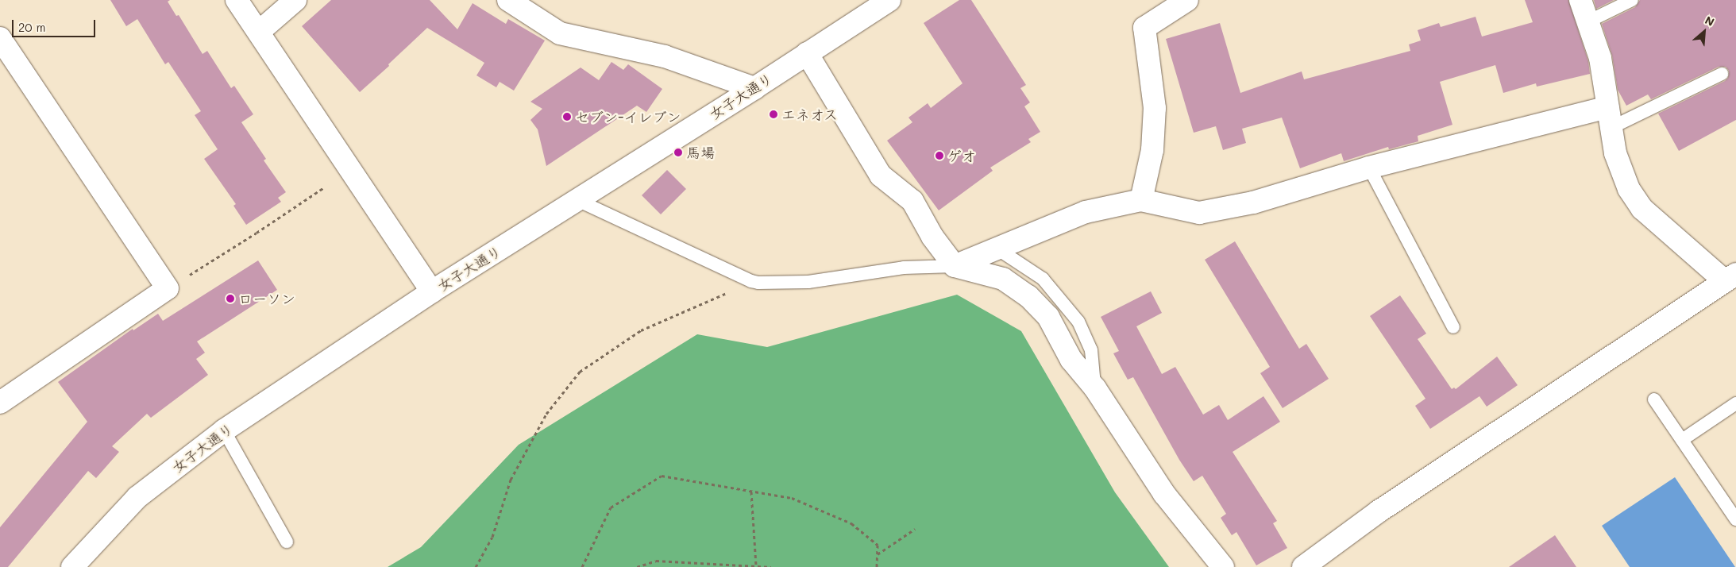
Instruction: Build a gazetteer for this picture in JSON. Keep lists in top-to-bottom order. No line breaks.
{"streets":{"street":["女子大通り"]},"places":["エネオス","セブン-イレブン","馬場","ゲオ","ローソン"],"scale_bar":"20 m","north":"top right"}
